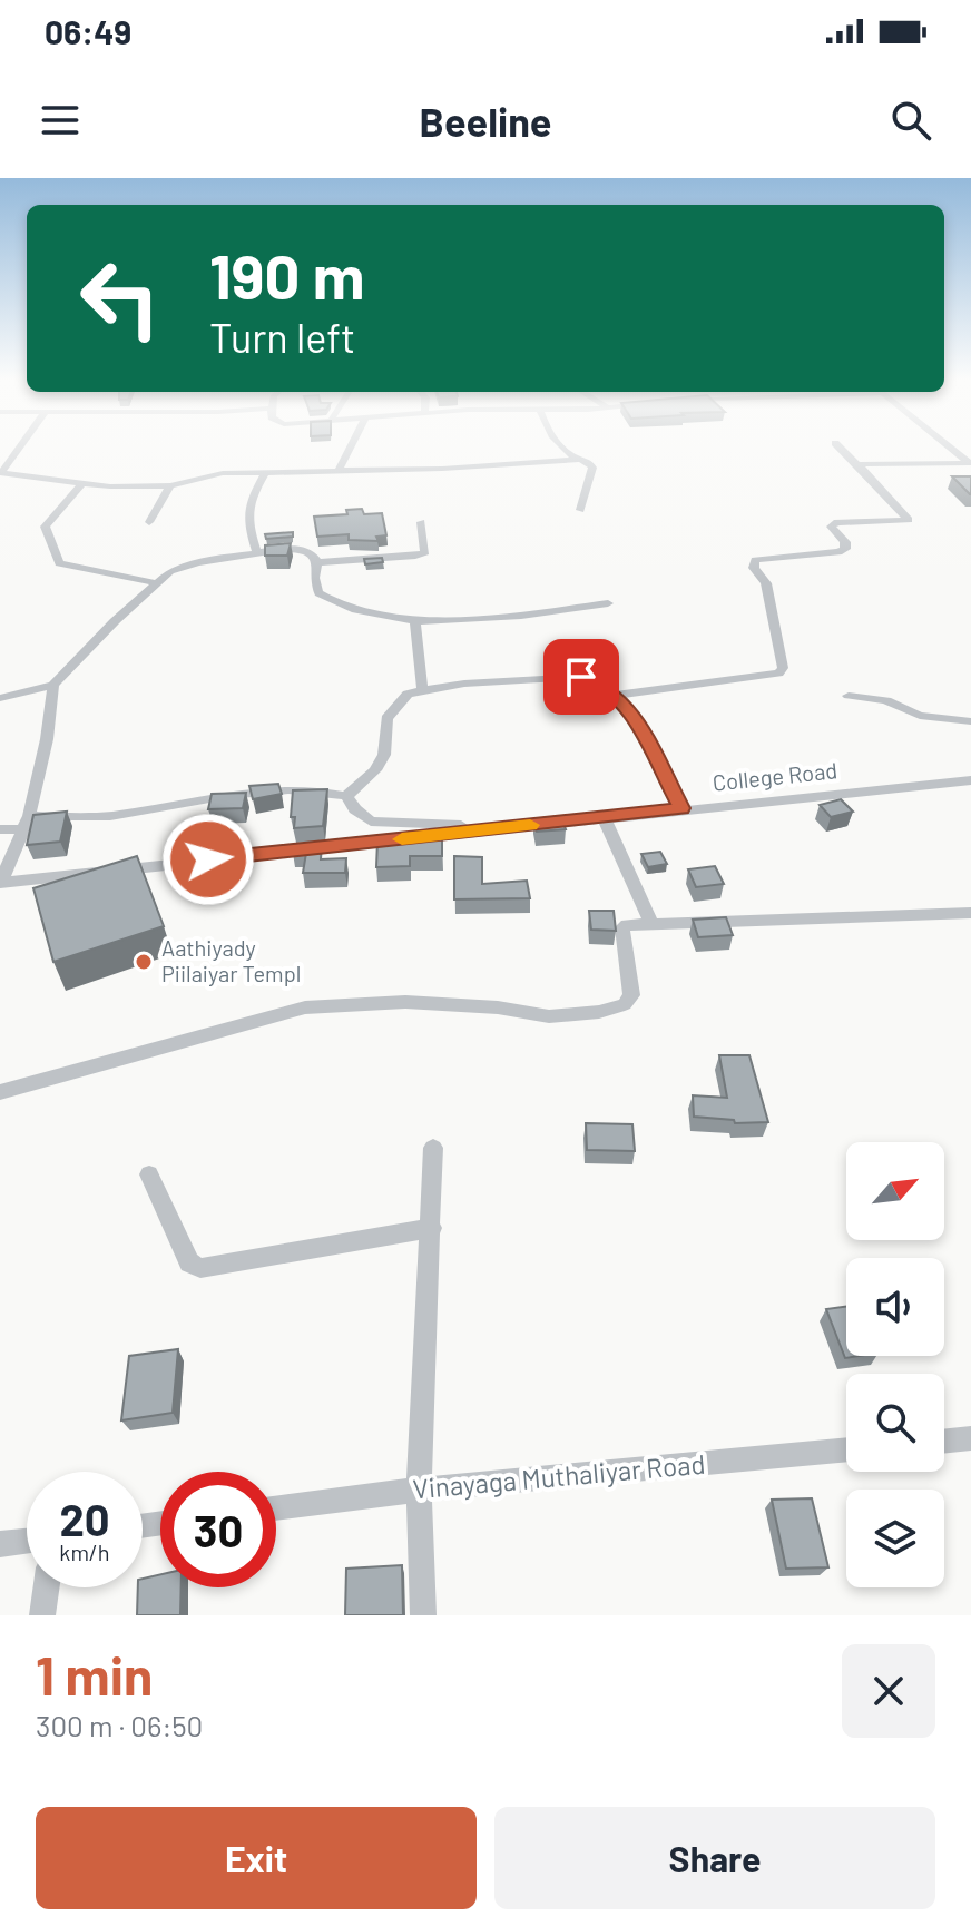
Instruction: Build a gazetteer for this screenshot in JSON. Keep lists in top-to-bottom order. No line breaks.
{"streets":{"street":["College Road","Vinayaga Muthaliyar Road"]},"places":["Aathiyady Piilaiyar Templ"],"north":"top right","page":{"status":"06:49","header":"Beeline","turn":["190 m","Turn left"],"speed":"20 km/h","limit":"30","heading":["1 min","300 m · 06:50"],"buttons":["Exit","Share"]}}
